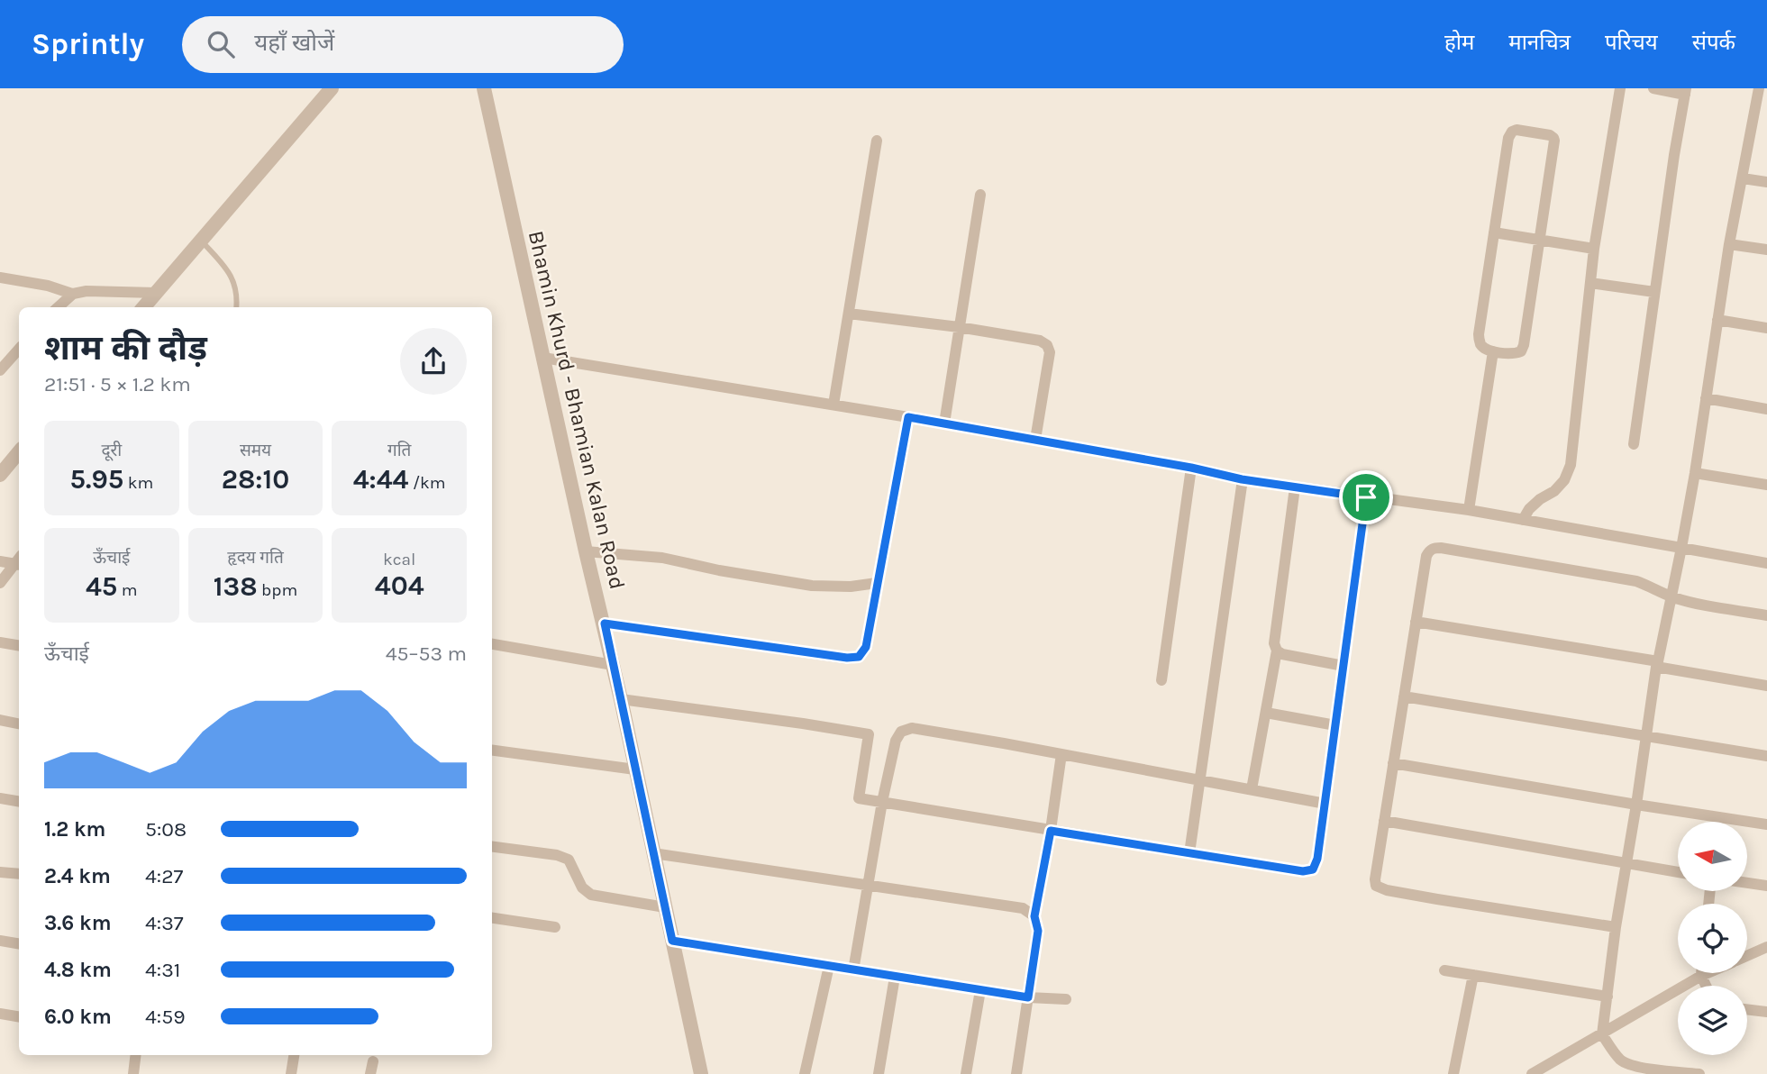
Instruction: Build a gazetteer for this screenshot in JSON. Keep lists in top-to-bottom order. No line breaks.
{"streets":{"street":["Bhamin Khurd - Bhamian Kalan Road"]},"north":"left","page":{"header":"Sprintly","search":"यहाँ खोजें","nav":["होम","मानचित्र","परिचय","संपर्क"],"heading":["शाम की दौड़","21:51 · 5 × 1.2 km"],"stats":[["दूरी","5.95 km"],["समय","28:10"],["गति","4:44 /km"],["ऊँचाई","45 m"],["हृदय गति","138 bpm"],["kcal","404"]],"chart":["ऊँचाई","45–53 m"],"list":[{"name":"1.2 km","note":"5:08"},{"name":"2.4 km","note":"4:27"},{"name":"3.6 km","note":"4:37"},{"name":"4.8 km","note":"4:31"},{"name":"6.0 km","note":"4:59"}]}}
